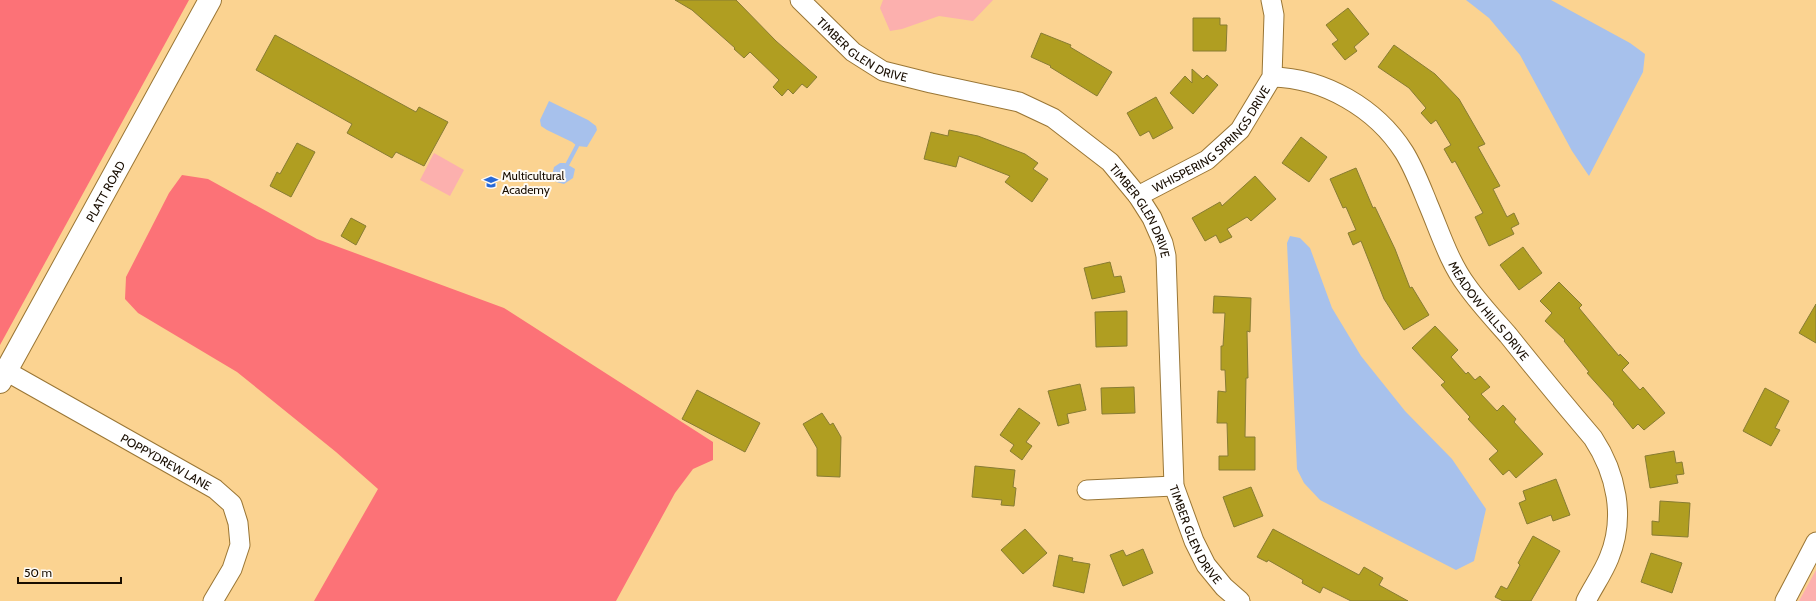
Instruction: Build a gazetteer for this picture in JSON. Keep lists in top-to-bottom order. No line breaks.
{"streets":{"main road":["PLATT ROAD"],"street":["TIMBER GLEN DRIVE","WHISPERING SPRINGS DRIVE","MEADOW HILLS DRIVE","POPPYDREW LANE"]},"crossings":[["TIMBER GLEN DRIVE","WHISPERING SPRINGS DRIVE"],["WHISPERING SPRINGS DRIVE","MEADOW HILLS DRIVE"],["PLATT ROAD","POPPYDREW LANE"]],"places":{"school or university":["Multicultural Academy"]},"scale_bar":"50 m"}
